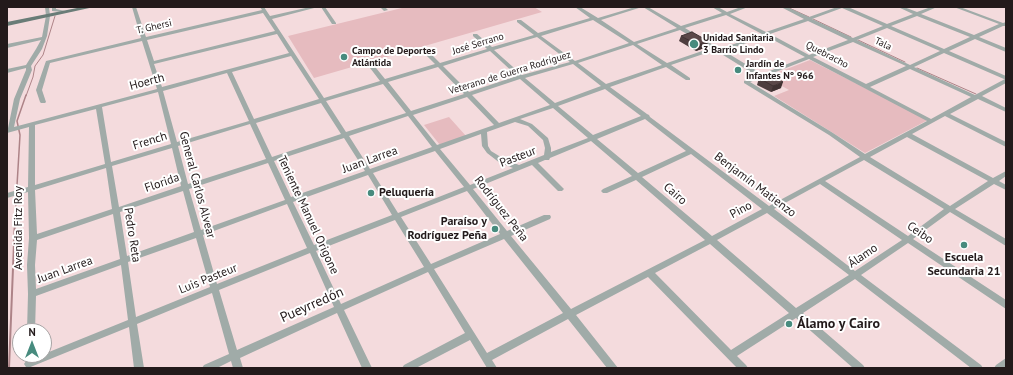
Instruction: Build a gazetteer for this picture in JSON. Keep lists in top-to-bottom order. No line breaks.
{"streets":{"street":["T. Ghersi","José Serrano","Tala","Quebracho","Veterano de Guerra Rodríguez","Hoerth","French","Pasteur","Juan Larrea","Florida","General Carlos Alvear","Benjamín Matienzo","Cairo","Rodríguez Peña","Pino","Teniente Manuel Origone","Avenida Fitz Roy","Ceibo","Pedro Reta","Álamo","Luis Pasteur","Pueyrredón"]},"crossings":[["T. Ghersi","General Carlos Alvear"],["José Serrano","French"],["José Serrano","Benjamín Matienzo"],["José Serrano","Cairo"],["José Serrano","Rodríguez Peña"],["Tala","Juan Larrea"],["Tala","Pino"],["Quebracho","Veterano de Guerra Rodríguez"],["Quebracho","Juan Larrea"],["Quebracho","Pino"],["Veterano de Guerra Rodríguez","Florida"],["Veterano de Guerra Rodríguez","Benjamín Matienzo"],["Veterano de Guerra Rodríguez","Cairo"],["Veterano de Guerra Rodríguez","Rodríguez Peña"],["Hoerth","General Carlos Alvear"],["Hoerth","Teniente Manuel Origone"],["Hoerth","Avenida Fitz Roy"],["Hoerth","Pedro Reta"],["French","General Carlos Alvear"],["French","Teniente Manuel Origone"],["French","Avenida Fitz Roy"],["French","Pedro Reta"],["Pasteur","Juan Larrea"],["Pasteur","Benjamín Matienzo"],["Pasteur","Cairo"],["Pasteur","Rodríguez Peña"],["Pasteur","Luis Pasteur"],["Juan Larrea","General Carlos Alvear"],["Juan Larrea","Benjamín Matienzo"],["Juan Larrea","Cairo"],["Juan Larrea","Rodríguez Peña"],["Juan Larrea","Teniente Manuel Origone"],["Juan Larrea","Avenida Fitz Roy"],["Juan Larrea","Pedro Reta"],["Florida","General Carlos Alvear"],["Florida","Teniente Manuel Origone"],["Florida","Avenida Fitz Roy"],["Florida","Pedro Reta"],["General Carlos Alvear","Luis Pasteur"],["General Carlos Alvear","Pueyrredón"],["Benjamín Matienzo","Pino"],["Benjamín Matienzo","Álamo"],["Cairo","Pino"],["Cairo","Álamo"],["Rodríguez Peña","Pino"],["Rodríguez Peña","Pueyrredón"],["Pino","Ceibo"],["Teniente Manuel Origone","Luis Pasteur"],["Teniente Manuel Origone","Pueyrredón"],["Ceibo","Álamo"],["Pedro Reta","Luis Pasteur"]],"places":["Unidad Sanitaria 3 Barrio Lindo","Campo de Deportes Atlántida","Jardín de Infantes N° 966","Peluquería","Paraíso y Rodríguez Peña","Escuela Secundaria 21","Álamo y Cairo"],"north":"top"}
